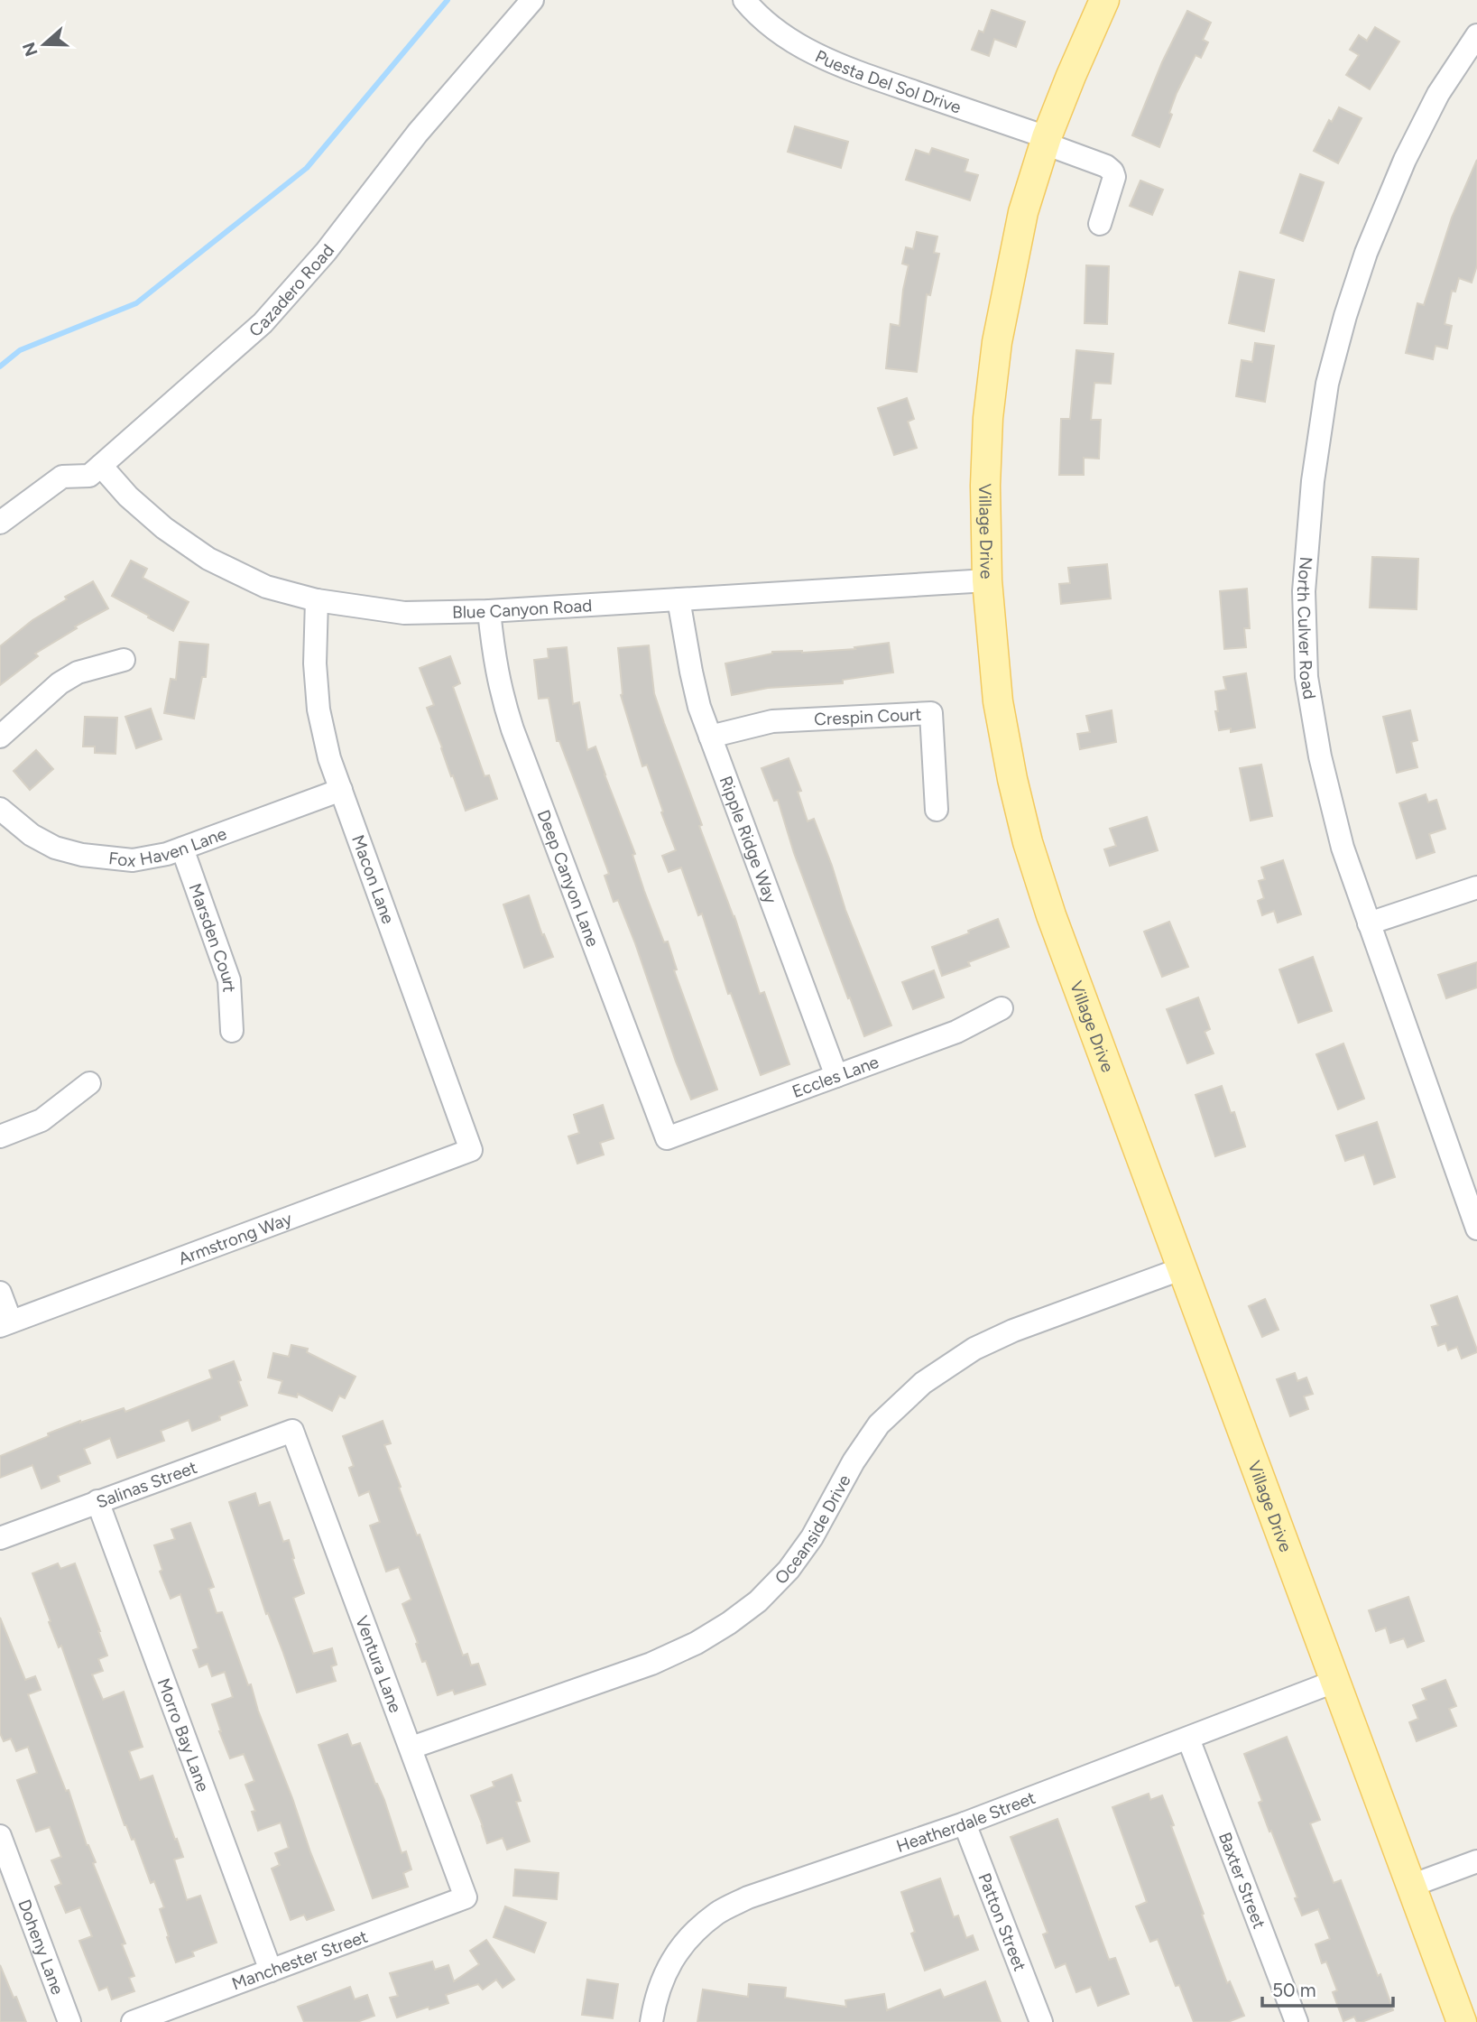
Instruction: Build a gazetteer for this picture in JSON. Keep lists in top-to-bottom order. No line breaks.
{"streets":{"main road":["Village Drive"],"street":["Puesta Del Sol Drive","Cazadero Road","Blue Canyon Road","North Culver Road","Crespin Court","Ripple Ridge Way","Fox Haven Lane","Deep Canyon Lane","Macon Lane","Marsden Court","Eccles Lane","Armstrong Way","Salinas Street","Oceanside Drive","Ventura Lane","Morro Bay Lane","Heatherdale Street","Baxter Street","Patton Street","Doheny Lane","Manchester Street"]},"crossings":[["Puesta Del Sol Drive","Village Drive"],["Cazadero Road","Blue Canyon Road"],["Village Drive","Blue Canyon Road"],["Village Drive","Oceanside Drive"],["Village Drive","Heatherdale Street"],["Blue Canyon Road","Ripple Ridge Way"],["Blue Canyon Road","Deep Canyon Lane"],["Blue Canyon Road","Macon Lane"],["Crespin Court","Ripple Ridge Way"],["Ripple Ridge Way","Eccles Lane"],["Fox Haven Lane","Macon Lane"],["Fox Haven Lane","Marsden Court"],["Deep Canyon Lane","Eccles Lane"],["Macon Lane","Armstrong Way"],["Salinas Street","Ventura Lane"],["Salinas Street","Morro Bay Lane"],["Oceanside Drive","Ventura Lane"],["Ventura Lane","Manchester Street"],["Morro Bay Lane","Manchester Street"],["Heatherdale Street","Baxter Street"],["Heatherdale Street","Patton Street"]],"scale_bar":"50 m","north":"left"}
